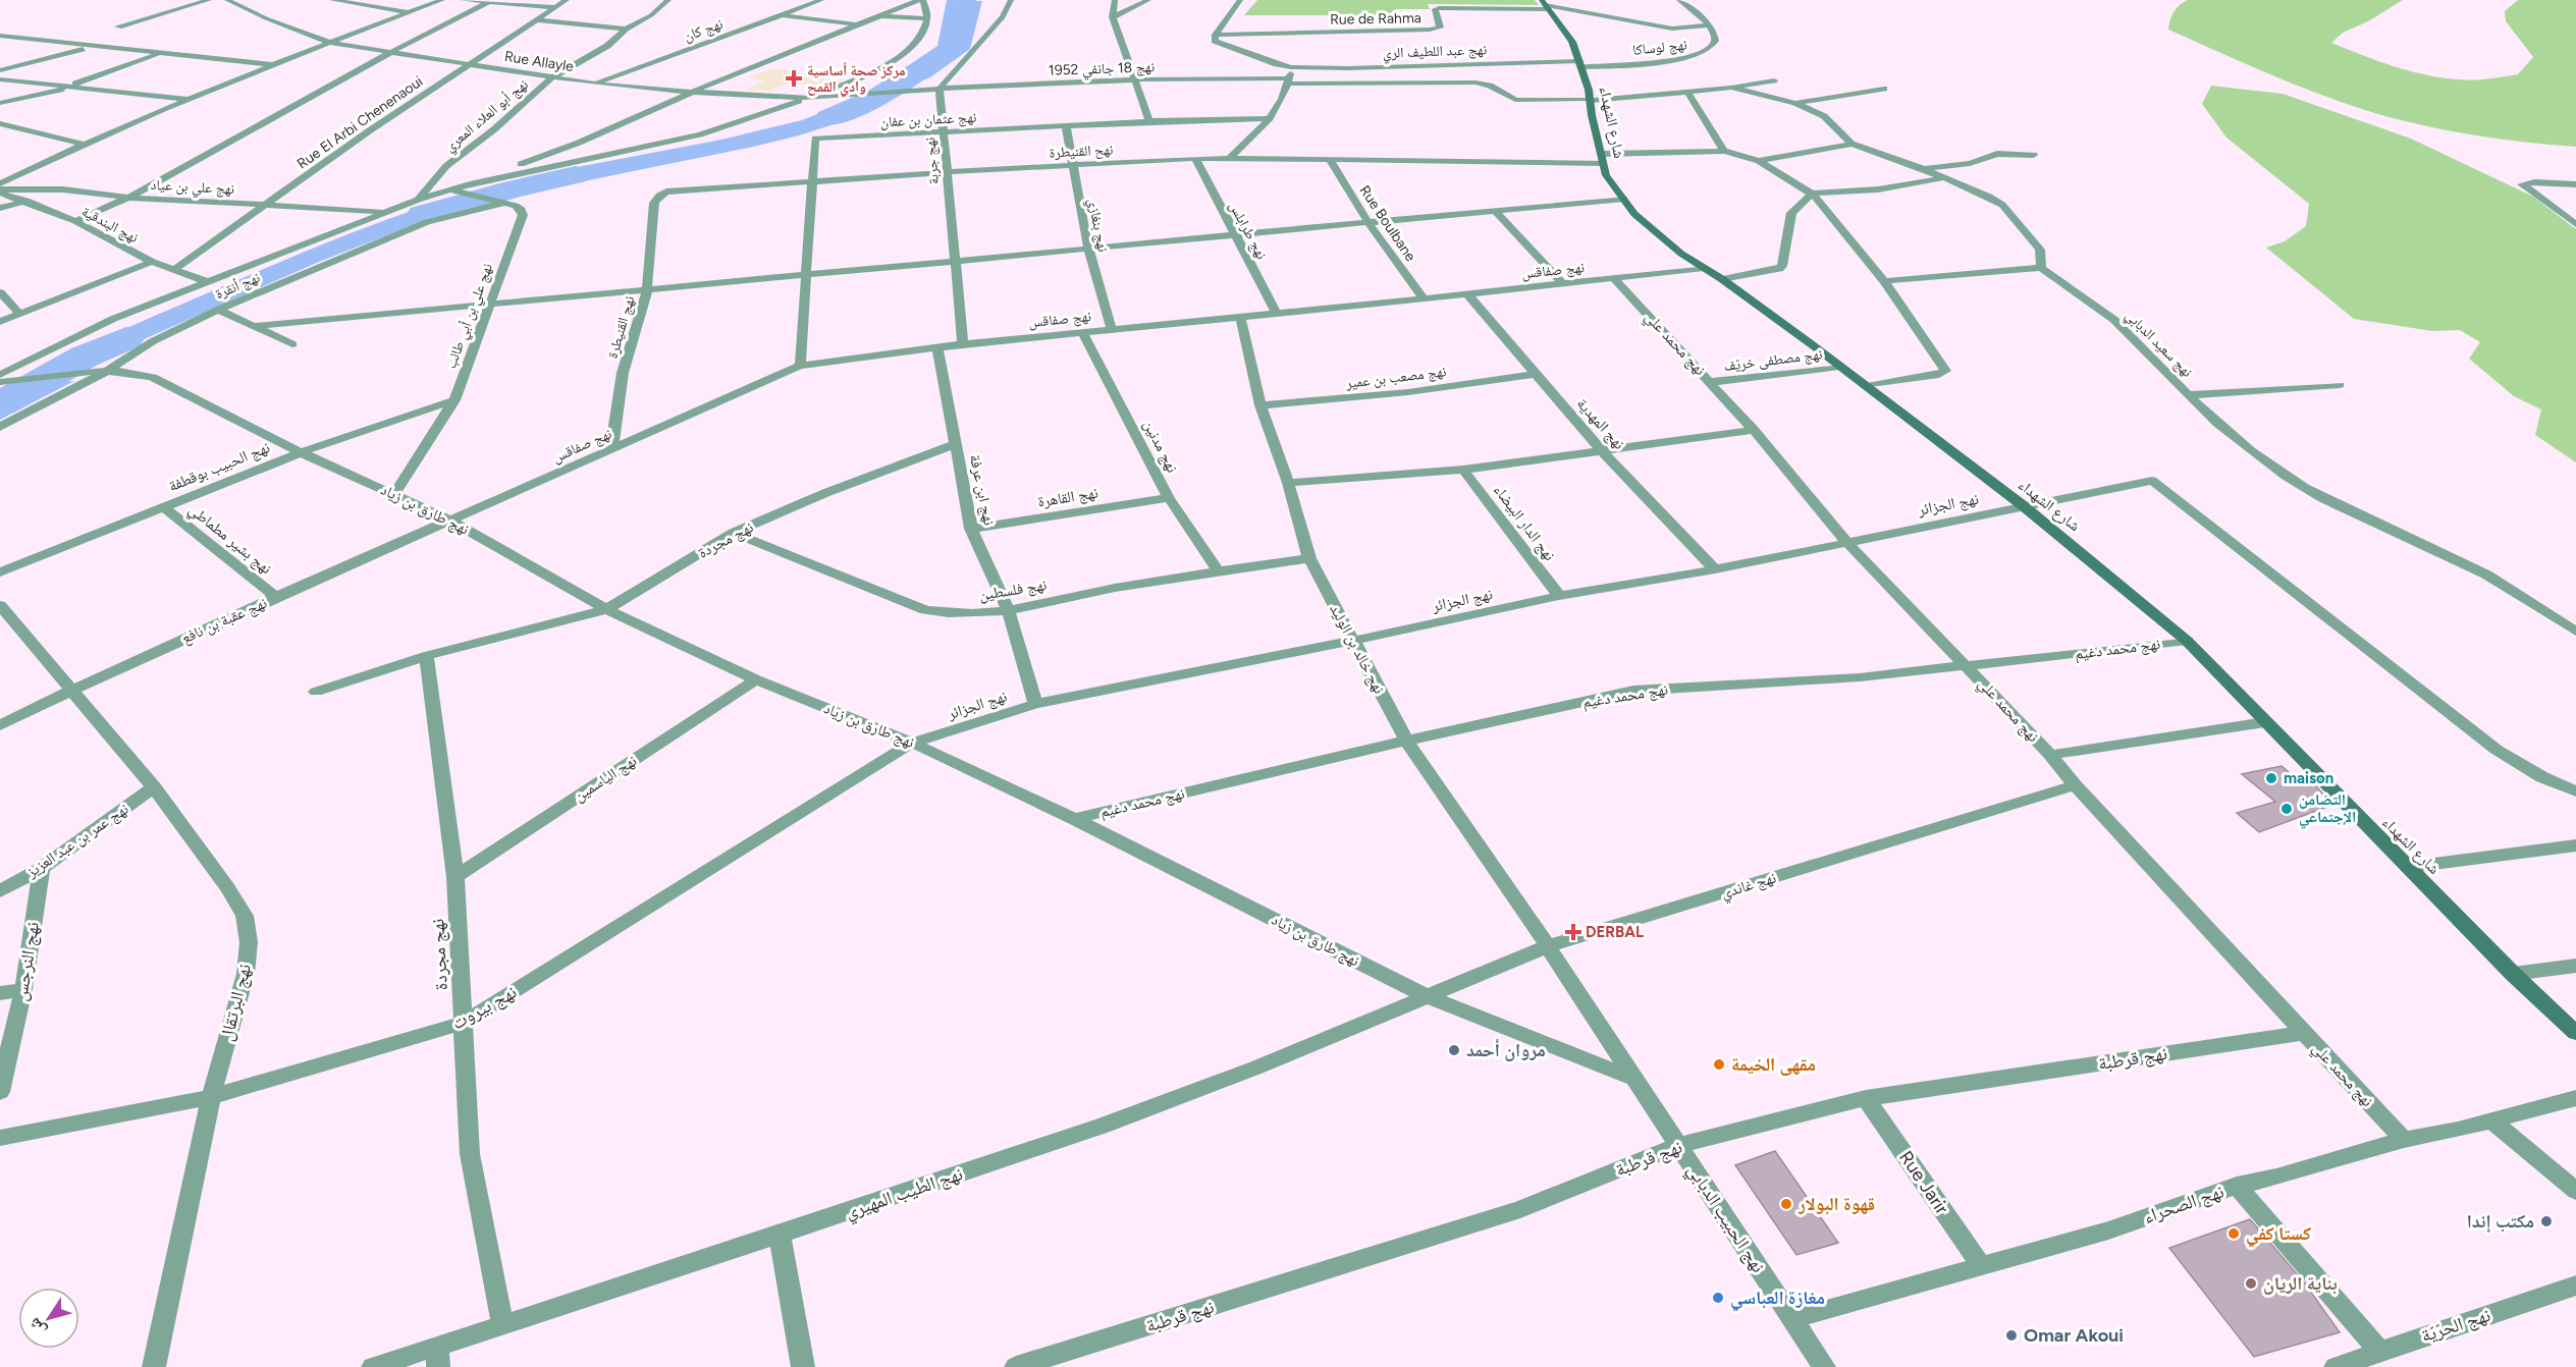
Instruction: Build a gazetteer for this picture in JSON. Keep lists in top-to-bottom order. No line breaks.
{"streets":{"main road":["شارع الشهداء"],"street":["Rue de Rahma","نهج كان","نهج لوساكا","نهج عبد اللطيف الري","Rue Allayle","نهج 18 جانفي 1952","نهج أبو العلاء المعري","نهج عثمان بن عفان","Rue El Arbi Chenenaoui","نهح القنيطرة","نهج جربة","نهج علي بن عياد","Rue Boulbane","نهج البندقية","نهج بنغازي","نهج طرابلس","نهج صفاقس","نهج أنقرة","نهج علي بن أبي طالب","نهج القنيطرة","نهج محمد علي","نهج سعيد الدبابي","نهج مصطفى خريّف","نهج مصعب بن عمير","نهج المهدية","نهج مدنين","نهج الحبيب بوقطفة","نهج ابن عرفة","نهج القاهرة","نهج الجزائر","نهج طارق بن زياد","نهج الدار البيضاء","نهج بشير مطماطي","نهج مجردة","نهج فلسطين","نهج عقبة بن نافع","نهج خالد بن الوليد","نهج محمد دغيم","نهج الياسمين","نهج عمر بن عبد العزيز","نهج غاندي","نهج النرجس","نهج البرتقال","نهج بيروت","نهج قرطبة","Rue Jarir","نهج الطيب المهيري","نهج الصحراء","نهج الحبيب الدبابي","نهج الحرّيّة"]},"crossings":[["Rue de Rahma","نهج عبد اللطيف الري"],["Rue de Rahma","شارع الشهداء"],["نهج كان","Rue Allayle"],["نهج لوساكا","نهج عبد اللطيف الري"],["نهج لوساكا","شارع الشهداء"],["نهج عبد اللطيف الري","شارع الشهداء"],["Rue Allayle","نهج 18 جانفي 1952"],["Rue Allayle","نهج أبو العلاء المعري"],["Rue Allayle","Rue El Arbi Chenenaoui"],["نهج 18 جانفي 1952","شارع الشهداء"],["نهج 18 جانفي 1952","نهج جربة"],["نهج عثمان بن عفان","نهح القنيطرة"],["نهج عثمان بن عفان","نهج جربة"],["نهج عثمان بن عفان","نهج بنغازي"],["نهج عثمان بن عفان","نهج صفاقس"],["Rue El Arbi Chenenaoui","نهج علي بن عياد"],["Rue El Arbi Chenenaoui","نهج البندقية"],["شارع الشهداء","نهح القنيطرة"],["شارع الشهداء","نهج صفاقس"],["شارع الشهداء","نهج مصطفى خريّف"],["شارع الشهداء","نهج الجزائر"],["شارع الشهداء","نهج محمد دغيم"],["نهح القنيطرة","نهج جربة"],["نهح القنيطرة","Rue Boulbane"],["نهح القنيطرة","نهج بنغازي"],["نهح القنيطرة","نهج طرابلس"],["نهح القنيطرة","نهج القنيطرة"],["نهج جربة","نهج صفاقس"],["نهج علي بن عياد","نهج البندقية"],["Rue Boulbane","نهج صفاقس"],["نهج بنغازي","نهج صفاقس"],["نهج طرابلس","نهج صفاقس"],["نهج صفاقس","نهج القنيطرة"],["نهج صفاقس","نهج محمد علي"],["نهج صفاقس","نهج المهدية"],["نهج صفاقس","نهج مدنين"],["نهج صفاقس","نهج ابن عرفة"],["نهج صفاقس","نهج طارق بن زياد"],["نهج صفاقس","نهج عقبة بن نافع"],["نهج صفاقس","نهج خالد بن الوليد"],["نهج أنقرة","نهج علي بن أبي طالب"],["نهج أنقرة","نهج طارق بن زياد"],["نهج علي بن أبي طالب","نهج الحبيب بوقطفة"],["نهج علي بن أبي طالب","نهج طارق بن زياد"],["نهج محمد علي","نهج مصطفى خريّف"],["نهج محمد علي","نهج الجزائر"],["نهج محمد علي","نهج محمد دغيم"],["نهج محمد علي","نهج غاندي"],["نهج محمد علي","نهج قرطبة"],["نهج محمد علي","نهج الصحراء"],["نهج مصعب بن عمير","نهج المهدية"],["نهج مصعب بن عمير","نهج خالد بن الوليد"],["نهج المهدية","نهج الجزائر"],["نهج مدنين","نهج القاهرة"],["نهج مدنين","نهج فلسطين"],["نهج الحبيب بوقطفة","نهج طارق بن زياد"],["نهج الحبيب بوقطفة","نهج بشير مطماطي"],["نهج ابن عرفة","نهج القاهرة"],["نهج ابن عرفة","نهج الجزائر"],["نهج ابن عرفة","نهج مجردة"],["نهج ابن عرفة","نهج فلسطين"],["نهج الجزائر","نهج طارق بن زياد"],["نهج الجزائر","نهج الدار البيضاء"],["نهج الجزائر","نهج خالد بن الوليد"],["نهج الجزائر","نهج بيروت"],["نهج طارق بن زياد","نهج مجردة"],["نهج طارق بن زياد","نهج عقبة بن نافع"],["نهج طارق بن زياد","نهج محمد دغيم"],["نهج طارق بن زياد","نهج الياسمين"],["نهج طارق بن زياد","نهج غاندي"],["نهج طارق بن زياد","نهج بيروت"],["نهج طارق بن زياد","نهج الطيب المهيري"],["نهج طارق بن زياد","نهج الحبيب الدبابي"],["نهج بشير مطماطي","نهج عقبة بن نافع"],["نهج مجردة","نهج فلسطين"],["نهج مجردة","نهج الياسمين"],["نهج مجردة","نهج بيروت"],["نهج مجردة","نهج الطيب المهيري"],["نهج فلسطين","نهج خالد بن الوليد"],["نهج عقبة بن نافع","نهج البرتقال"],["نهج خالد بن الوليد","نهج محمد دغيم"],["نهج خالد بن الوليد","نهج غاندي"],["نهج خالد بن الوليد","نهج الحبيب الدبابي"],["نهج عمر بن عبد العزيز","نهج النرجس"],["نهج عمر بن عبد العزيز","نهج البرتقال"],["نهج غاندي","نهج الطيب المهيري"],["نهج غاندي","نهج الحبيب الدبابي"],["نهج البرتقال","نهج بيروت"],["نهج قرطبة","Rue Jarir"],["نهج قرطبة","نهج الحبيب الدبابي"],["Rue Jarir","نهج الصحراء"],["نهج الصحراء","نهج الحبيب الدبابي"]],"places":{"health":["مركز صحة أساسية وادي القمح","DERBAL"],"other":["maison","التضامن الإجتماعي","مروان أحمد","مقهى الخيمة","قهوة البولار","مكتب إندا","كستا كفي","بناية الريان","مغازة العباسي","Omar Akoui"]},"north":"bottom left"}
